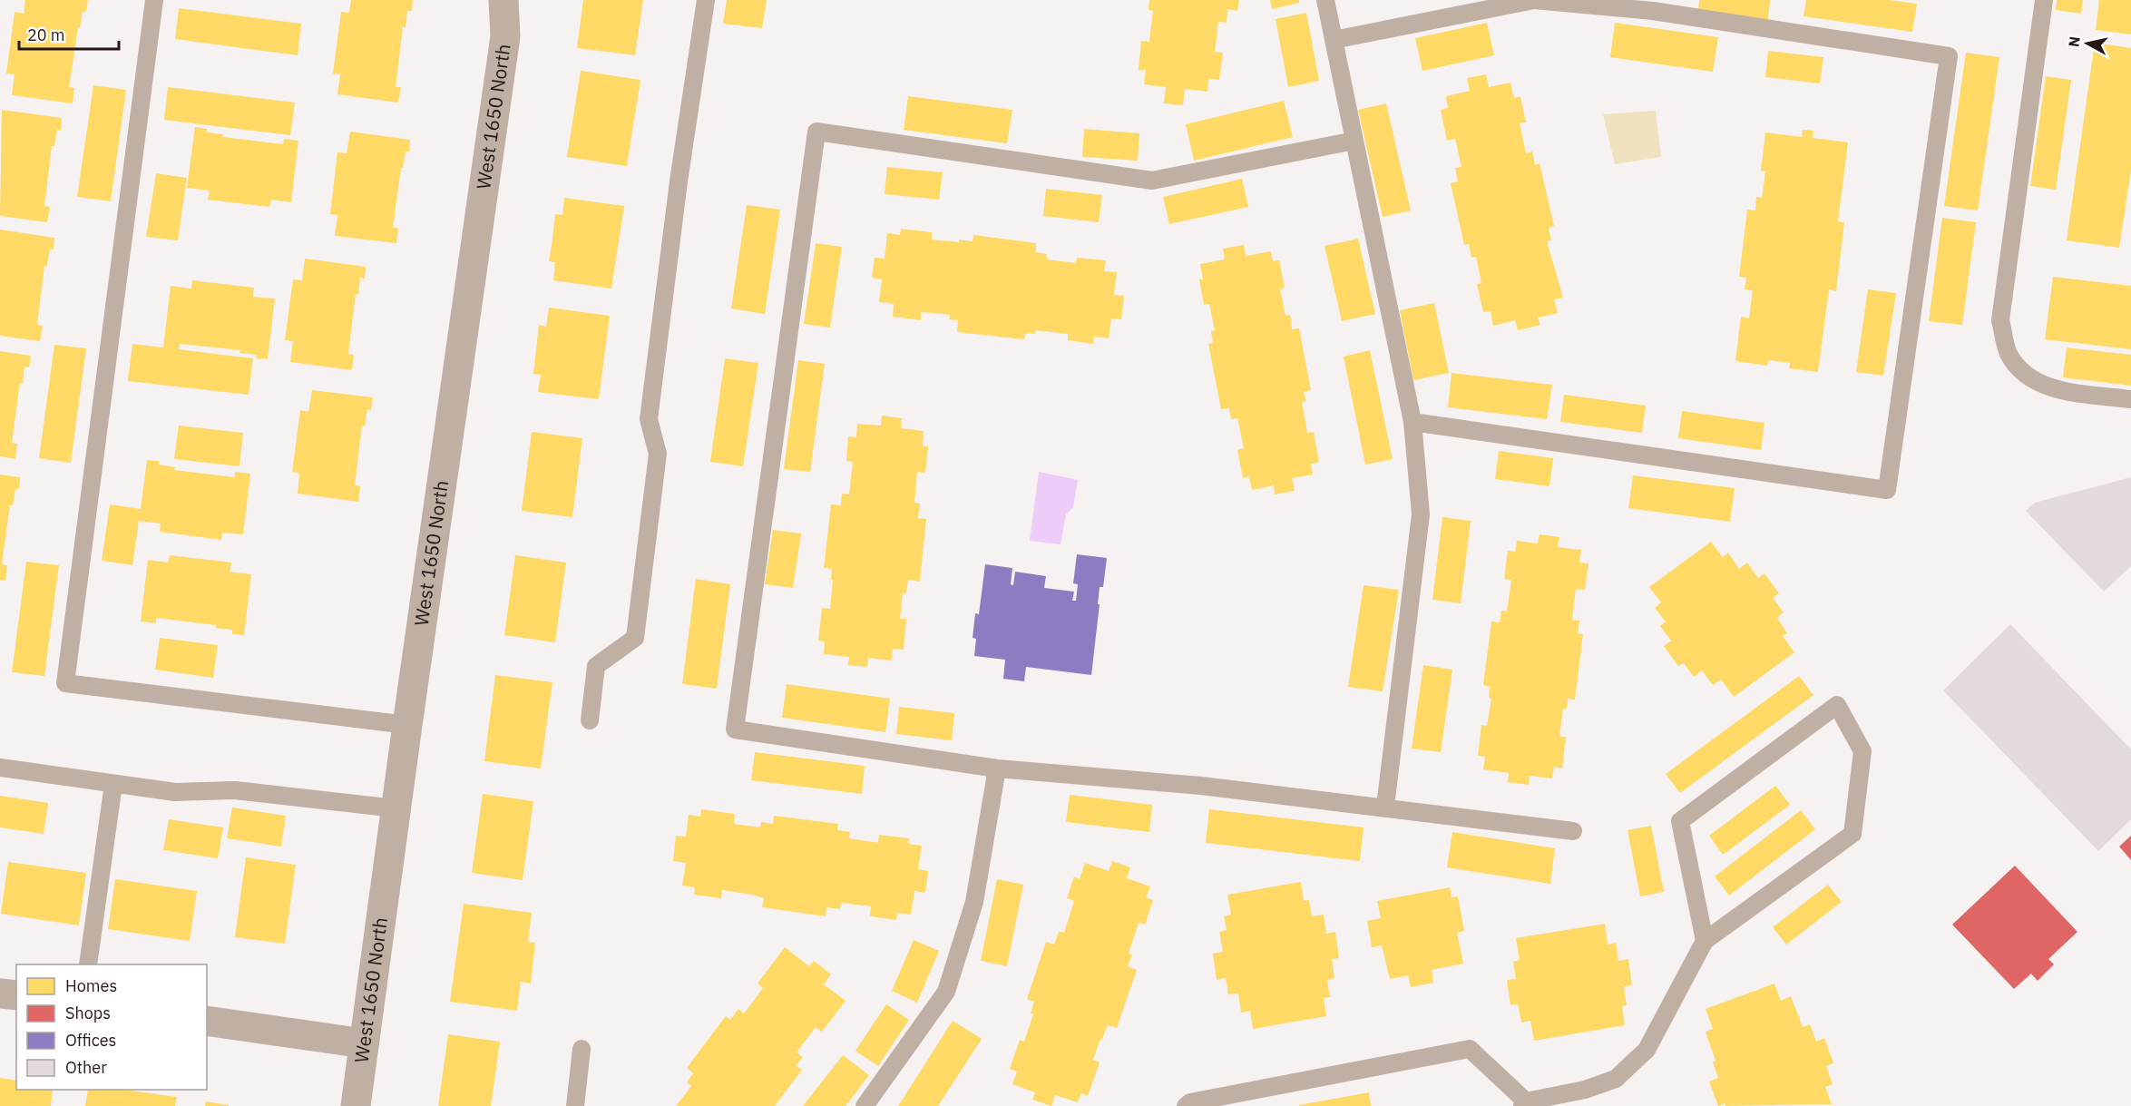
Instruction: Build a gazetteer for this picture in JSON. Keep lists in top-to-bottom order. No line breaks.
{"streets":{"street":["West 1650 North"]},"legend":["Homes","Shops","Offices","Other"],"scale_bar":"20 m","north":"left"}
